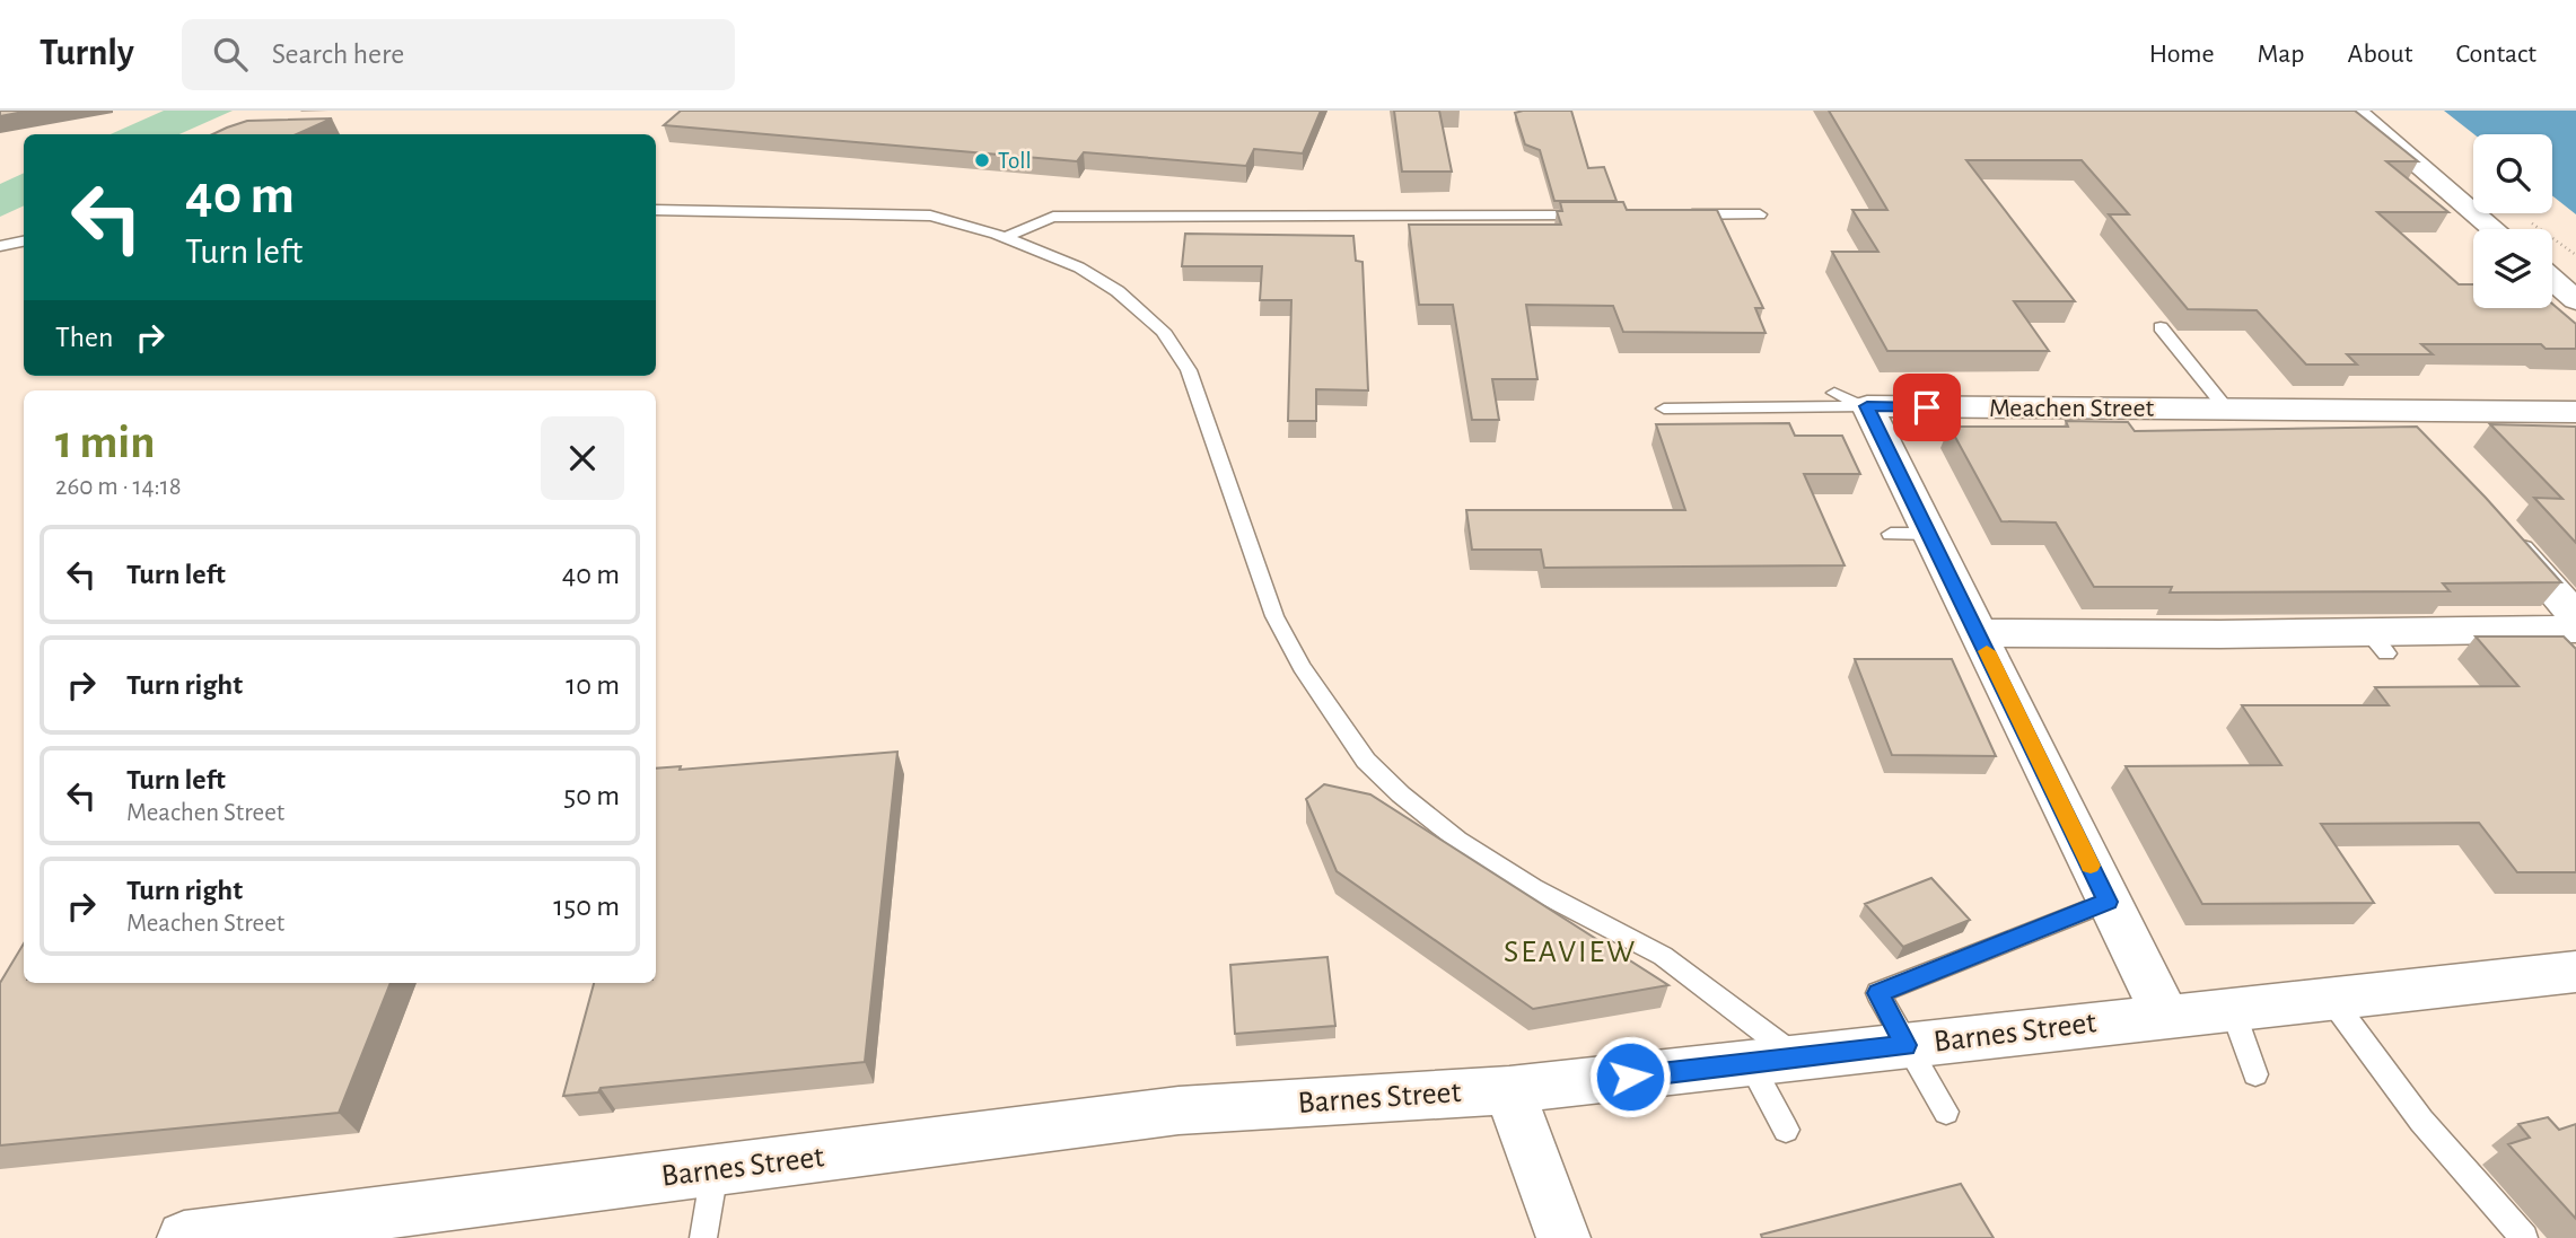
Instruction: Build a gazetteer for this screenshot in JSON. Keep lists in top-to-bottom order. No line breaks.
{"streets":{"street":["Meachen Street","Barnes Street"]},"districts":["SEAVIEW"],"places":["Toll"],"page":{"header":"Turnly","search":"Search here","nav":["Home","Map","About","Contact"],"turn":["40 m","Turn left"],"then":"Then","heading":["1 min","260 m · 14:18"],"list":[{"name":"Turn left","value":"40 m"},{"name":"Turn right","value":"10 m"},{"name":"Turn left","note":"Meachen Street","value":"50 m"},{"name":"Turn right","note":"Meachen Street","value":"150 m"}]}}
